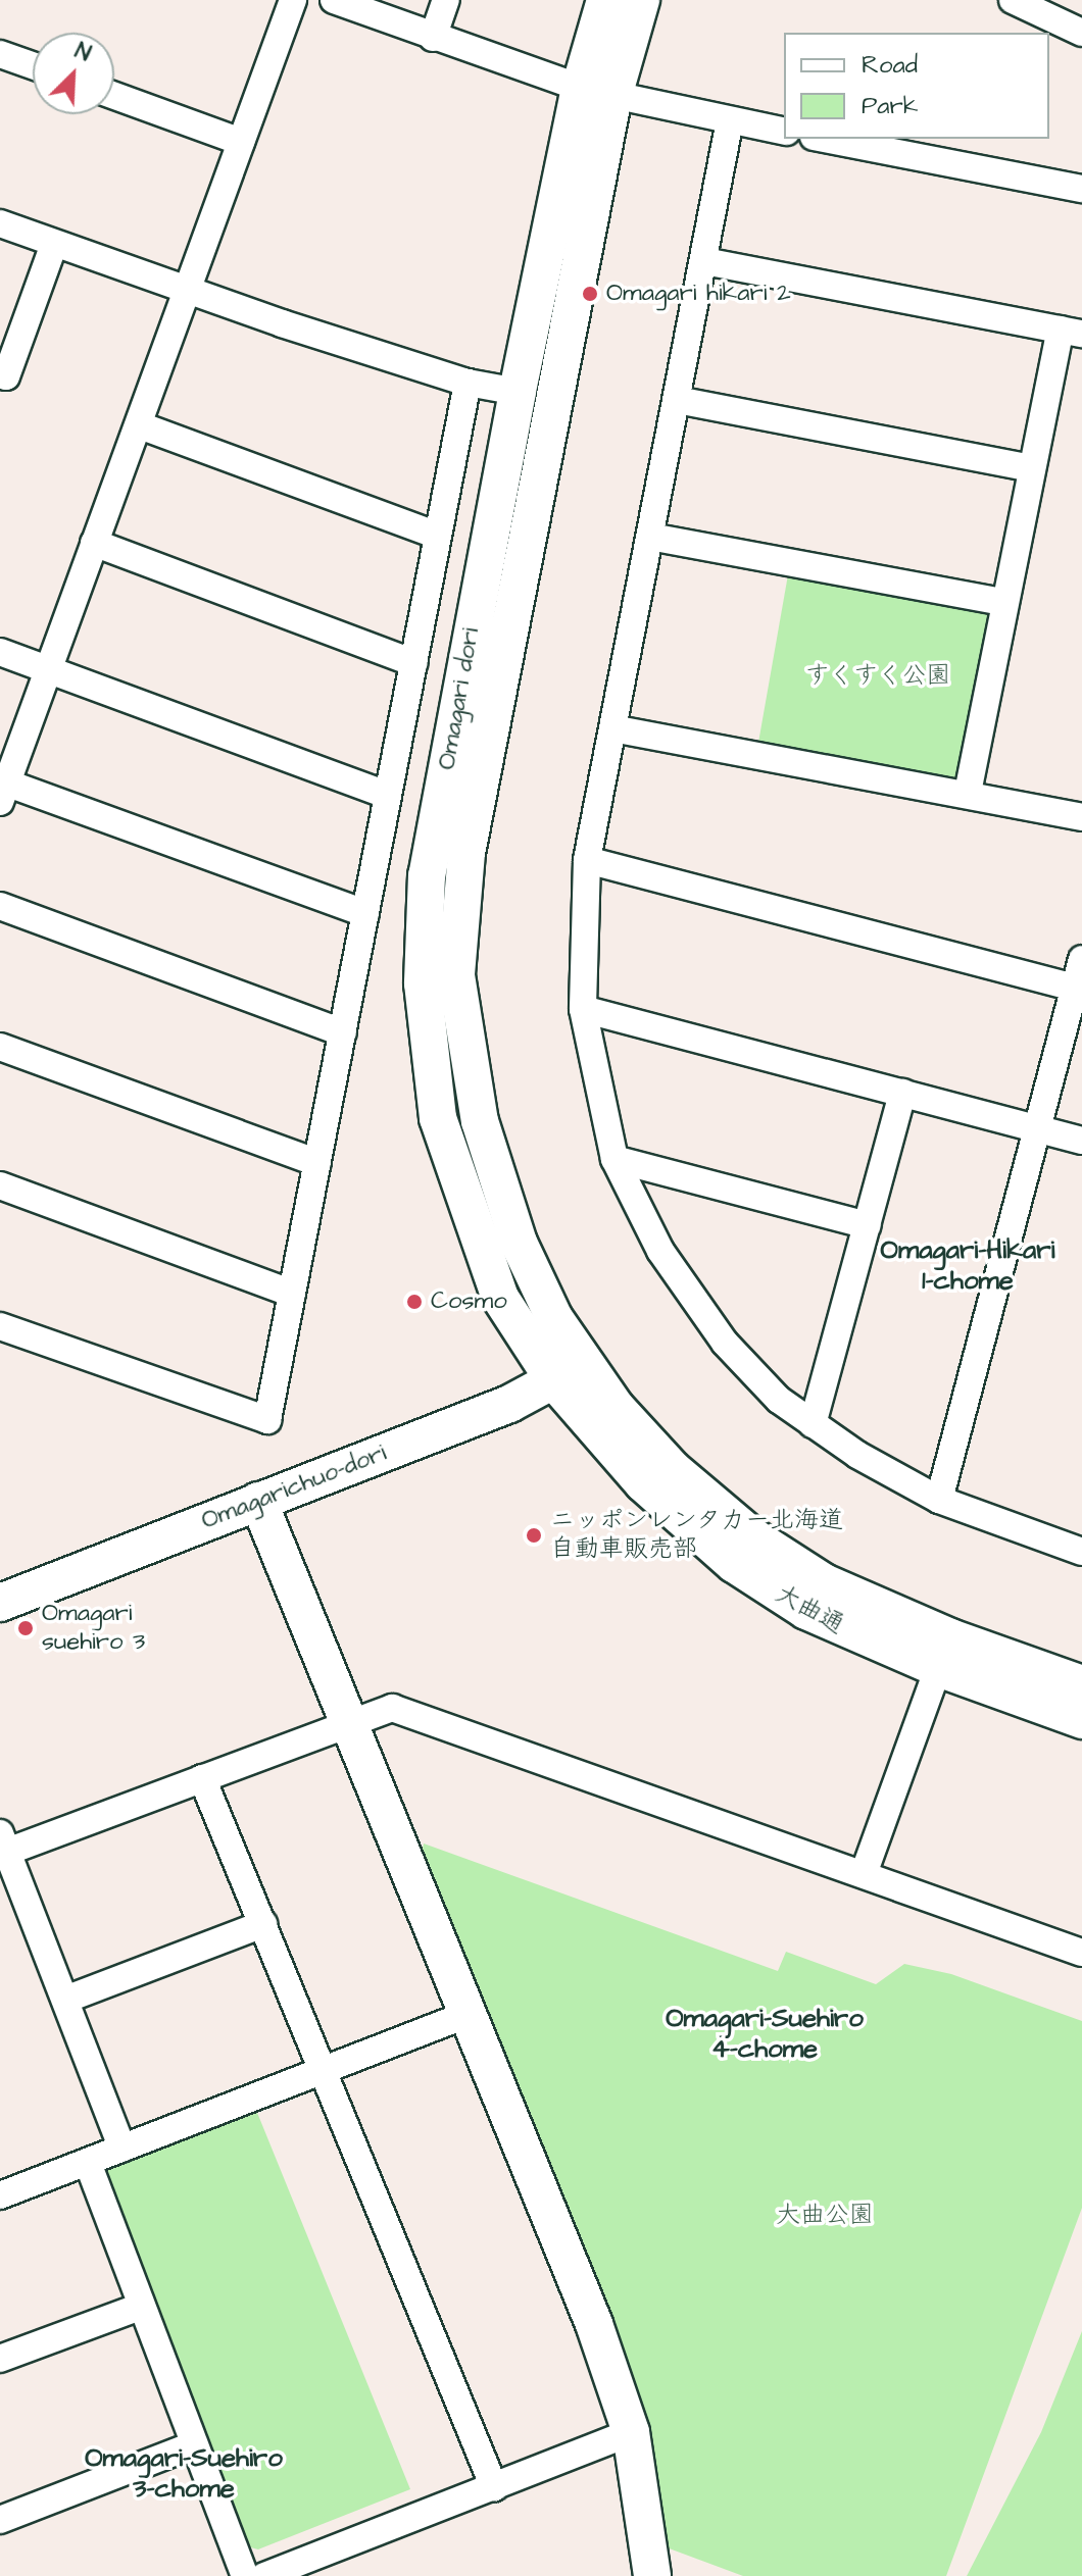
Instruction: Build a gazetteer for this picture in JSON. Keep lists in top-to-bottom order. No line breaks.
{"streets":{"street":["Omagari dori","Omagarichuo-dori","大曲通"]},"crossings":[["Omagari dori","Omagarichuo-dori"],["Omagari dori","大曲通"],["Omagarichuo-dori","大曲通"]],"districts":["Omagari-Hikari 1-chome","Omagari-Suehiro 4-chome","Omagari-Suehiro 3-chome"],"parks":["すくすく公園","大曲公園"],"places":["Omagari hikari 2","Cosmo","ニッポンレンタカー北海道 自動車販売部","Omagari suehiro 3"],"legend":["Road","Park"],"north":"top right"}
